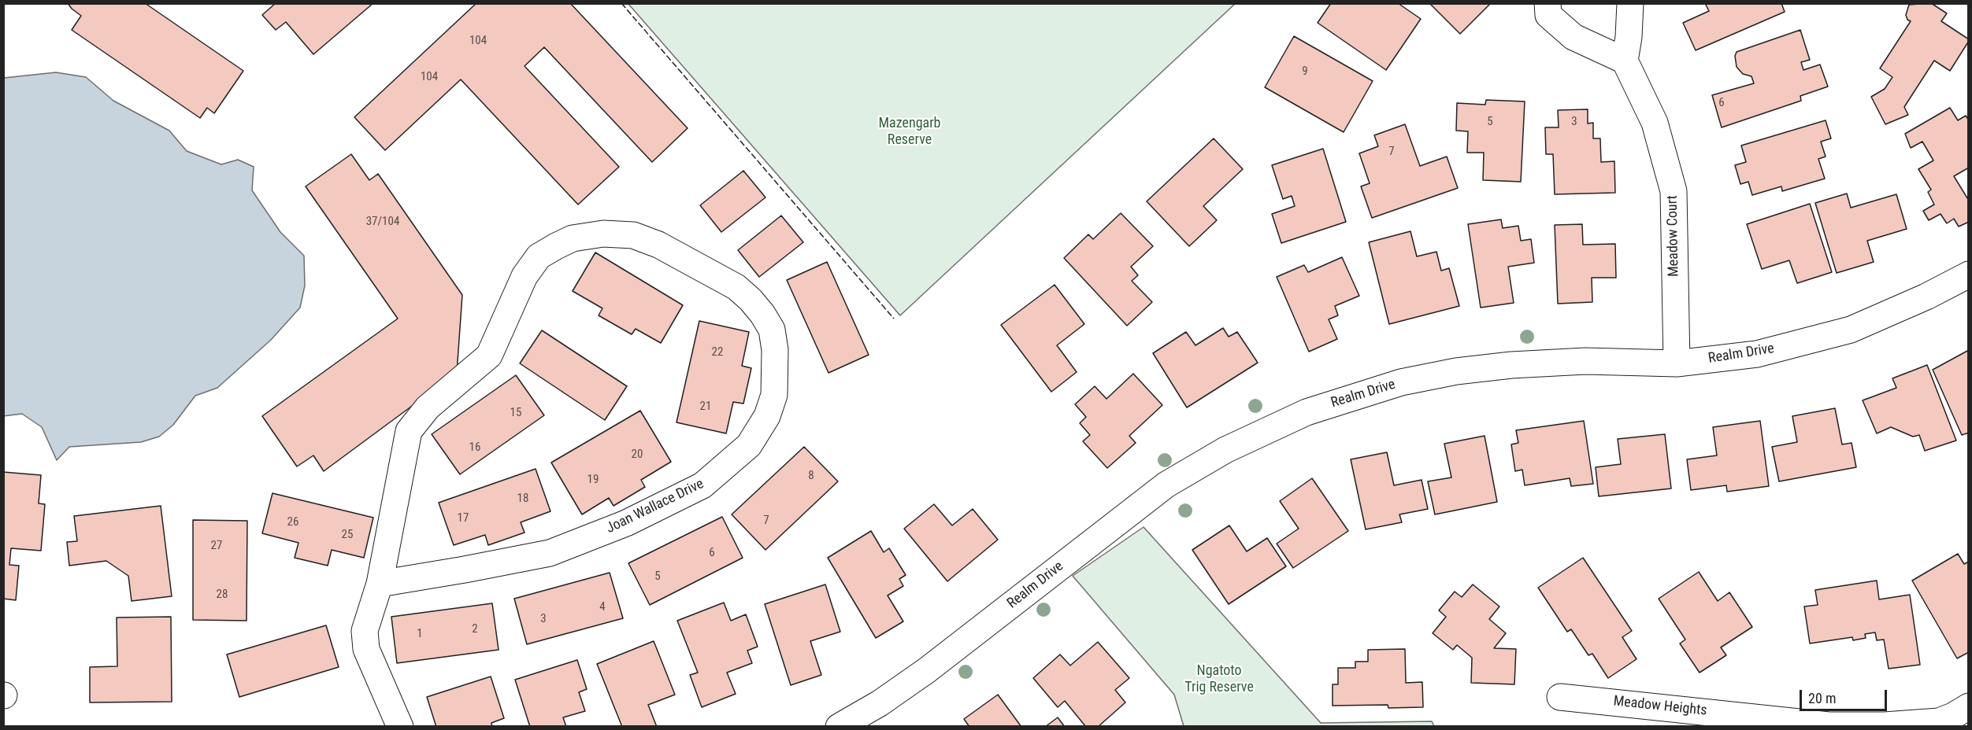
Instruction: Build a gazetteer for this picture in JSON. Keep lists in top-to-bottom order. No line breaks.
{"streets":{"street":["Meadow Court","Realm Drive","Joan Wallace Drive","Meadow Heights"]},"crossings":[["Meadow Court","Realm Drive"]],"parks":["Mazengarb Reserve","Ngatoto Trig Reserve"],"house_numbers":["104","9","104","6","5","3","7","37/104","22","21","15","16","20","8","19","18","17","7","26","25","27","6","5","28","4","3","2","1"],"scale_bar":"20 m"}
